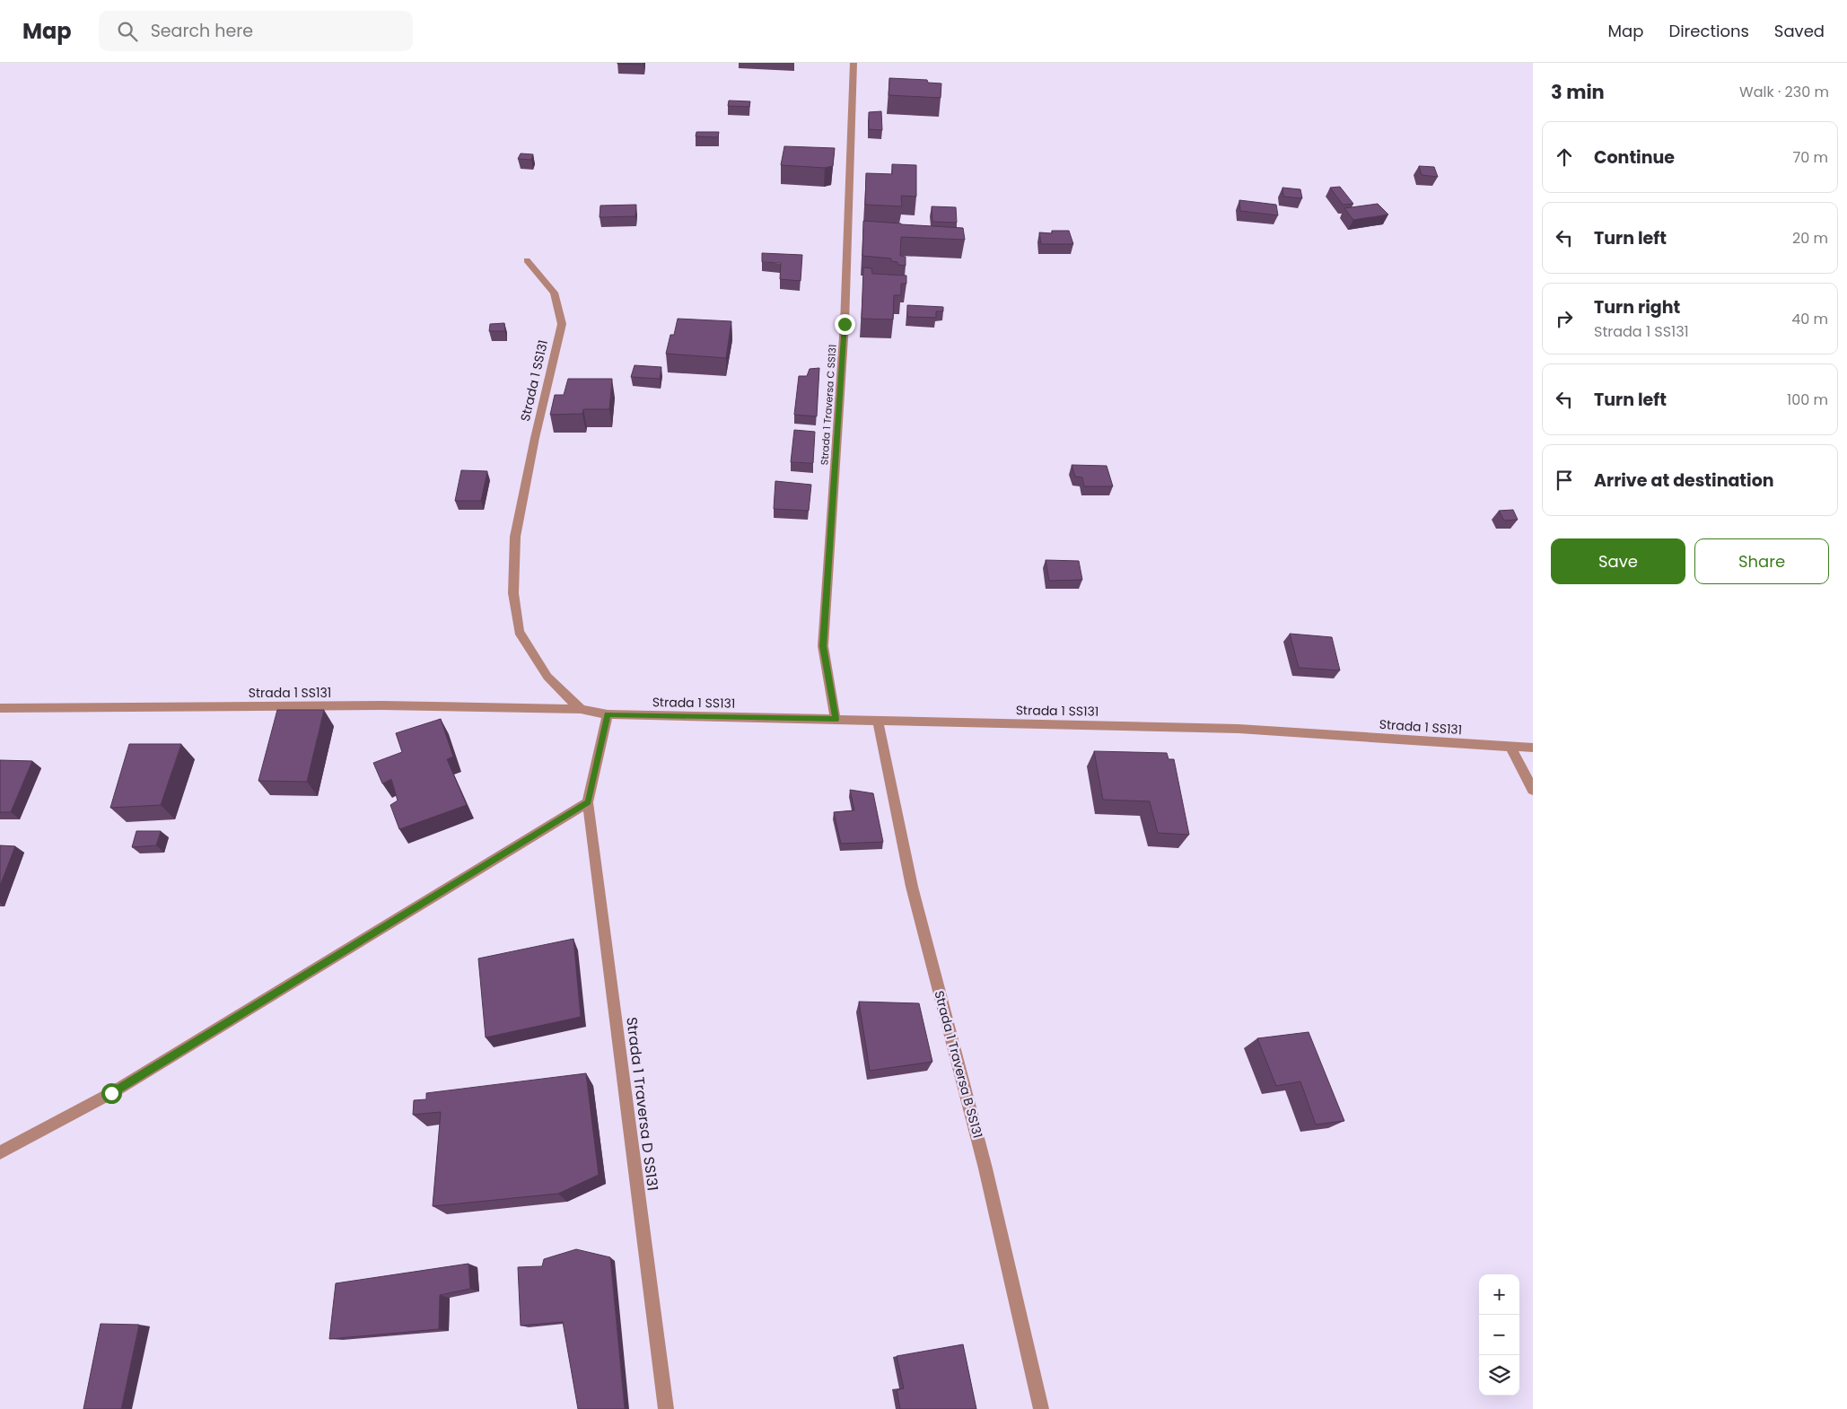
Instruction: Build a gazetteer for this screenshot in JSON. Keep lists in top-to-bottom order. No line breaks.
{"streets":{"street":["Strada 1 SS131","Strada 1 Traversa C SS131","Strada 1 Traversa B SS131","Strada 1 Traversa D SS131"]},"crossings":[["Strada 1 SS131","Strada 1 Traversa C SS131"],["Strada 1 SS131","Strada 1 Traversa B SS131"],["Strada 1 SS131","Strada 1 Traversa D SS131"]],"page":{"header":"Map","search":"Search here","nav":["Map","Directions","Saved"],"heading":["3 min","Walk · 230 m"],"list":[["Continue","70 m"],["Turn left","20 m"],["Turn right","Strada 1 SS131","40 m"],["Turn left","100 m"],"Arrive at destination"],"buttons":["Save","Share"],"map_buttons":["+","−"]}}
